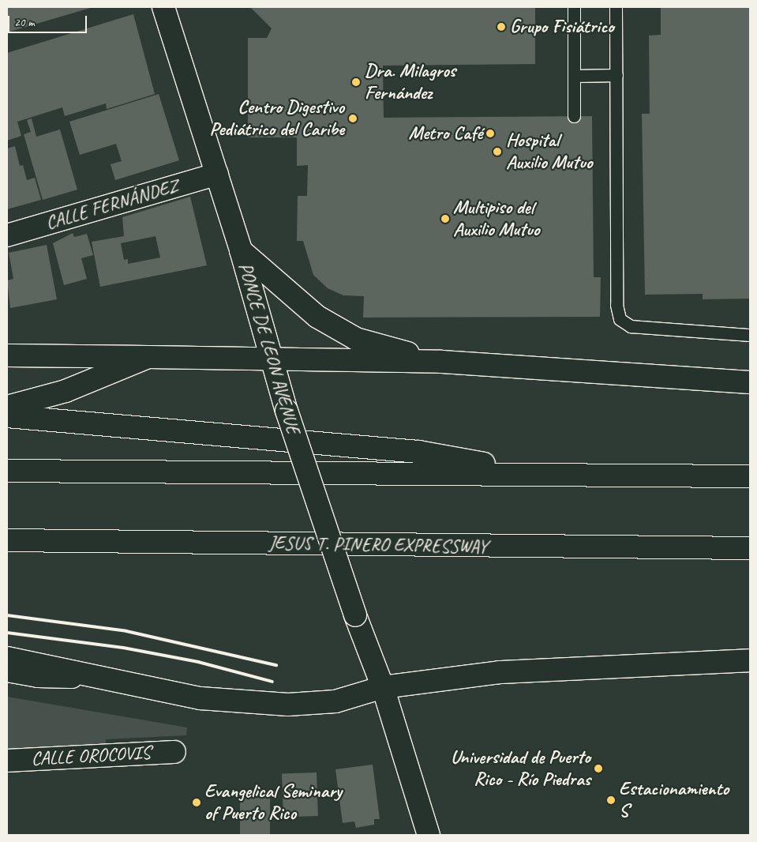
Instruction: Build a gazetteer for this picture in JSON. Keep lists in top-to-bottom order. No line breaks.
{"streets":{"main road":["CALLE FERNÁNDEZ","PONCE DE LEON AVENUE","JESUS T. PINERO EXPRESSWAY","CALLE OROCOVIS"]},"crossings":[["CALLE FERNÁNDEZ","PONCE DE LEON AVENUE"]],"places":["Grupo Fisiátrico","Dra. Milagros Fernández","Centro Digestivo Pediátrico del Caribe","Metro Café","Hospital Auxilio Mutuo","Multipiso del Auxilio Mutuo","Universidad de Puerto Rico - Río Piedras","Estacionamiento S","Evangelical Seminary of Puerto Rico"],"scale_bar":"20 m"}
